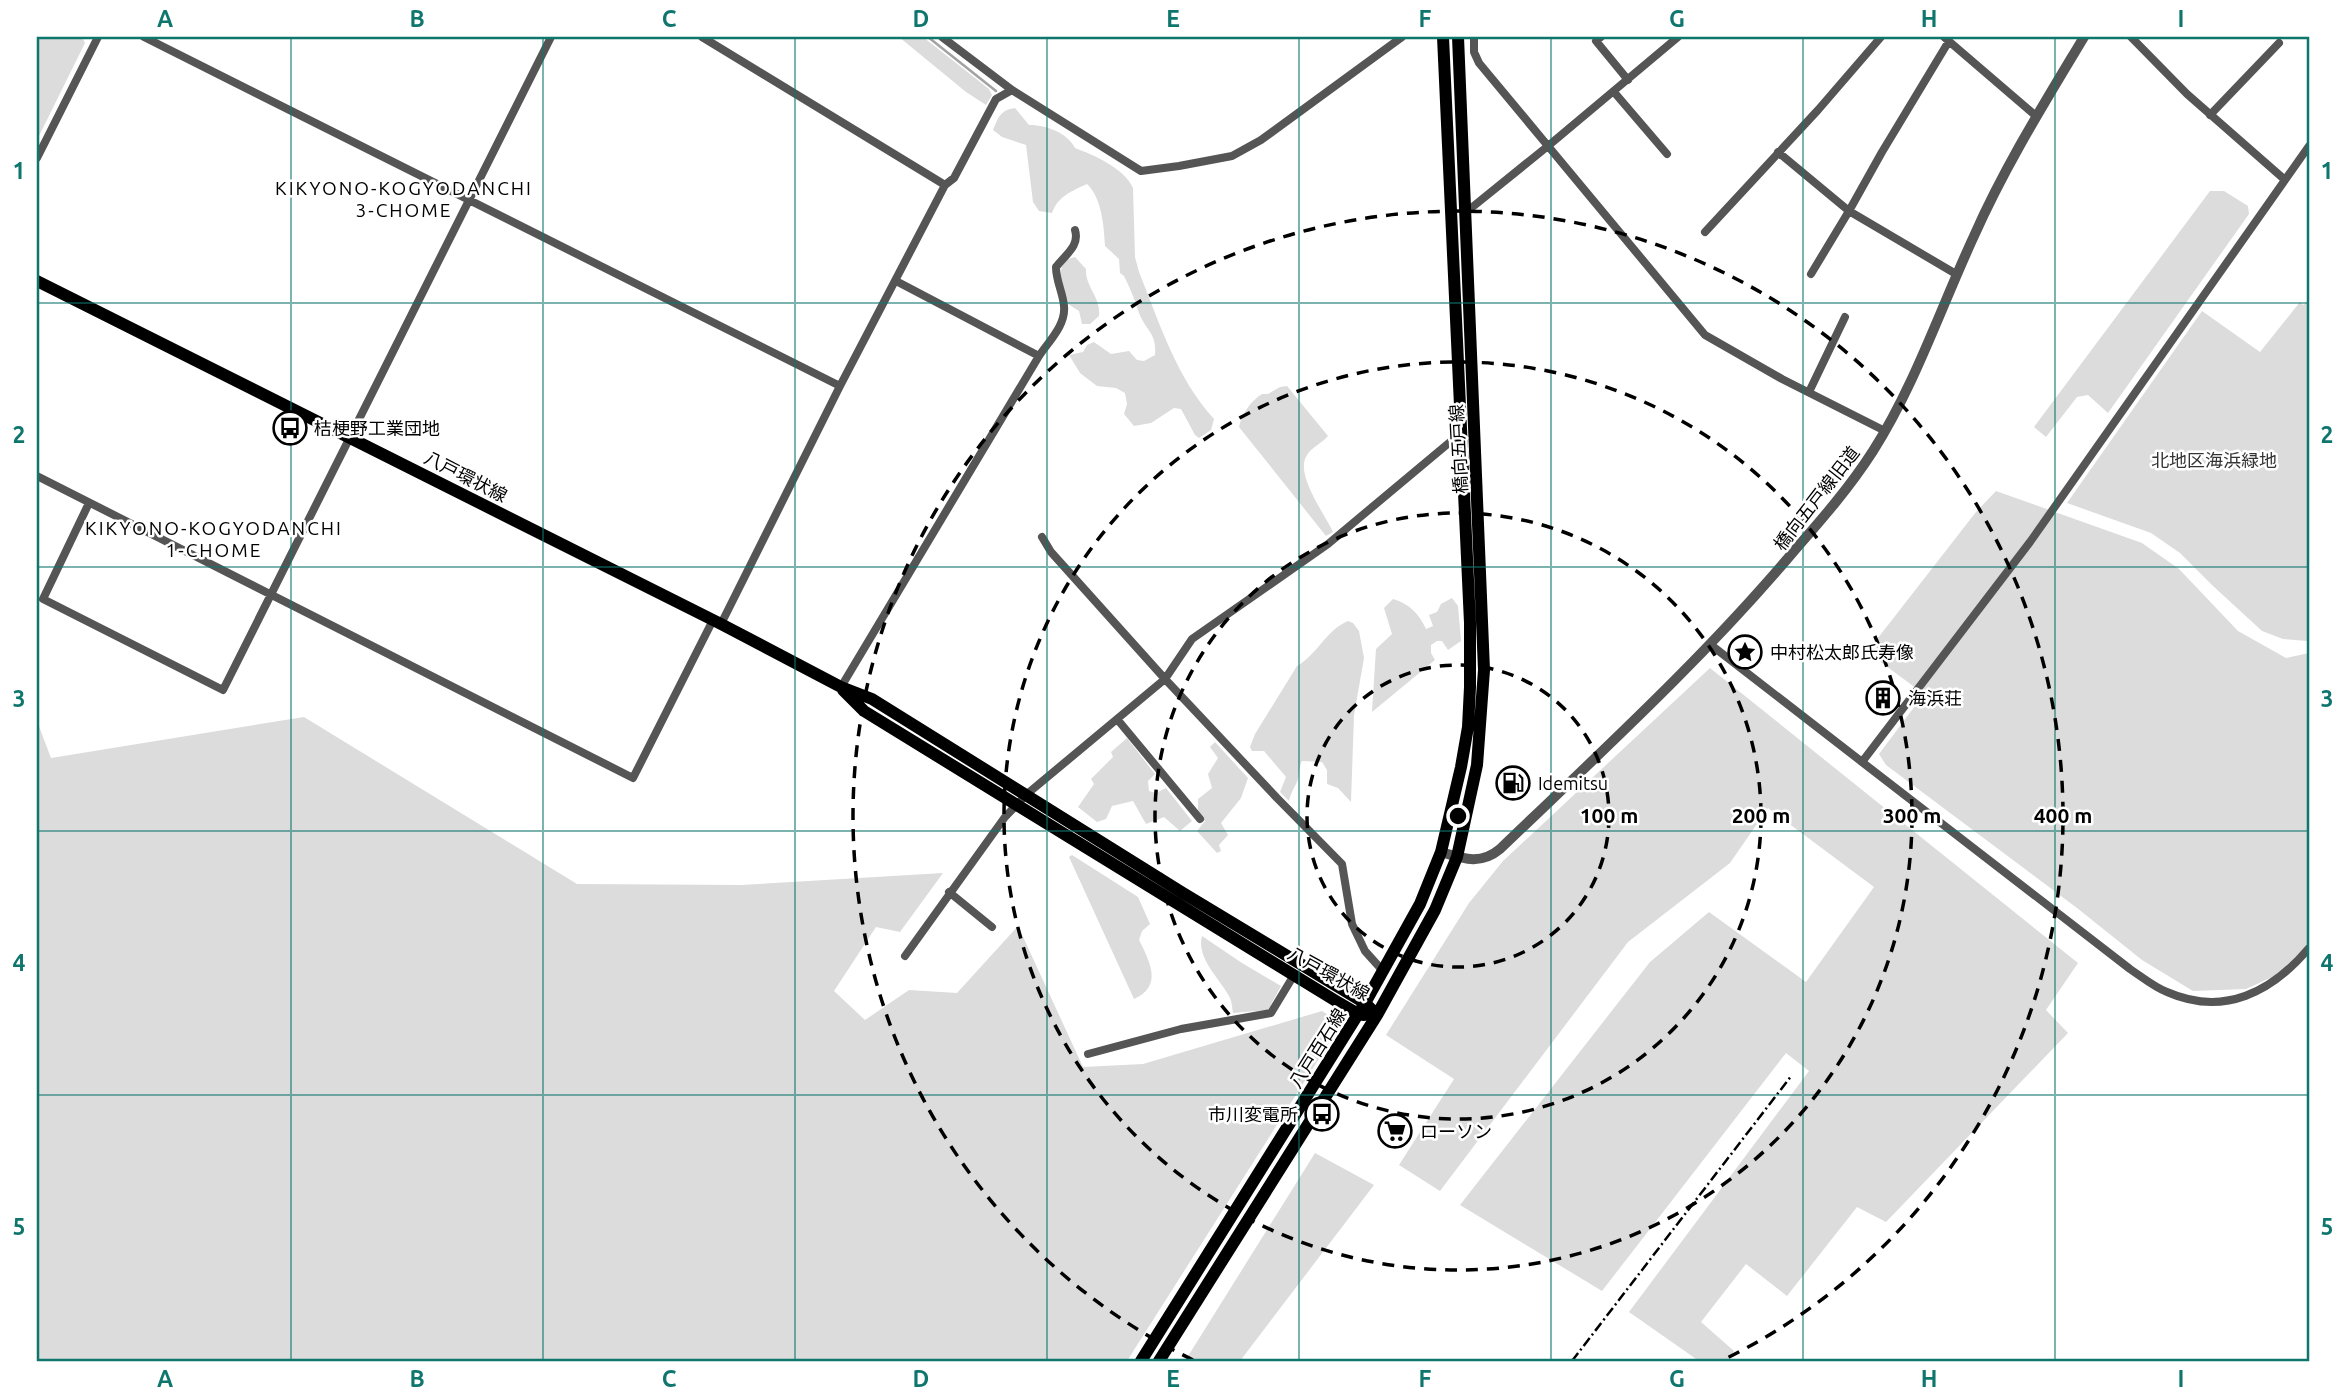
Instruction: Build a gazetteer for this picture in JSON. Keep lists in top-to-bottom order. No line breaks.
{"streets":{"main road":["橋向五戸線","八戸環状線","八戸百石線"],"street":["橋向五戸線旧道"]},"crossings":[["橋向五戸線","橋向五戸線旧道"],["橋向五戸線","八戸百石線"],["八戸環状線","八戸百石線"],["橋向五戸線旧道","八戸百石線"]],"districts":["KIKYONO-KOGYODANCHI 3-CHOME","KIKYONO-KOGYODANCHI 1-CHOME"],"parks":["北地区海浜緑地"],"places":{"bus stop":["桔梗野工業団地","市川変電所"],"place":["中村松太郎氏寿像"],"building":["海浜荘"],"fuel station":["Idemitsu"],"supermarket":["ローソン"]},"grid":{"columns":["A","B","C","D","E","F","G","H","I"],"rows":["1","2","3","4","5"]},"rings":["100 m","200 m","300 m","400 m"]}
